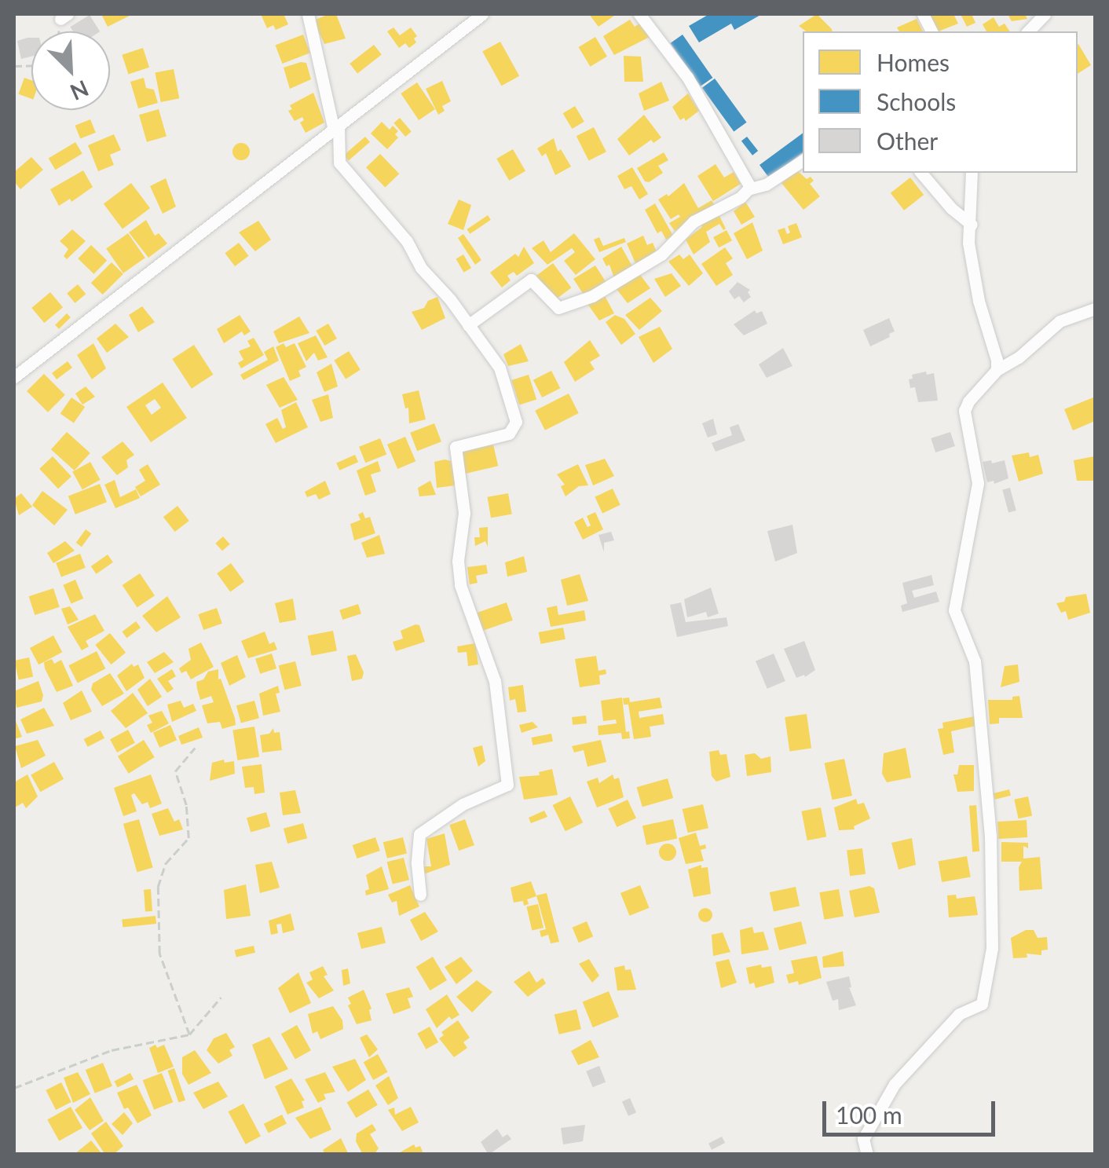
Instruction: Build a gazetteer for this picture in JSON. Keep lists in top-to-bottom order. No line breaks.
{"legend":["Homes","Schools","Other"],"scale_bar":"100 m","north":"bottom right"}
